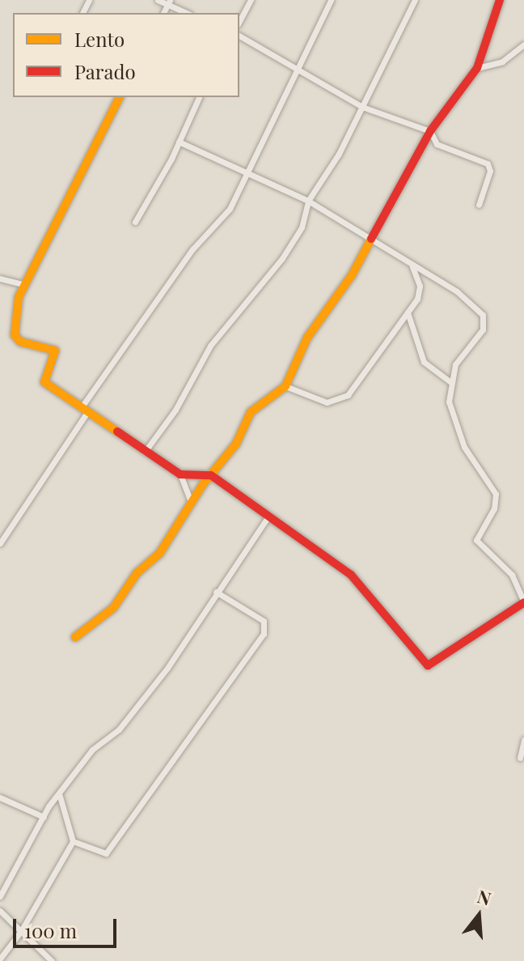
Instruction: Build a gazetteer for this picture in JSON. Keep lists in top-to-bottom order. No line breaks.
{"legend":["Lento","Parado"],"scale_bar":"100 m","north":"top"}
